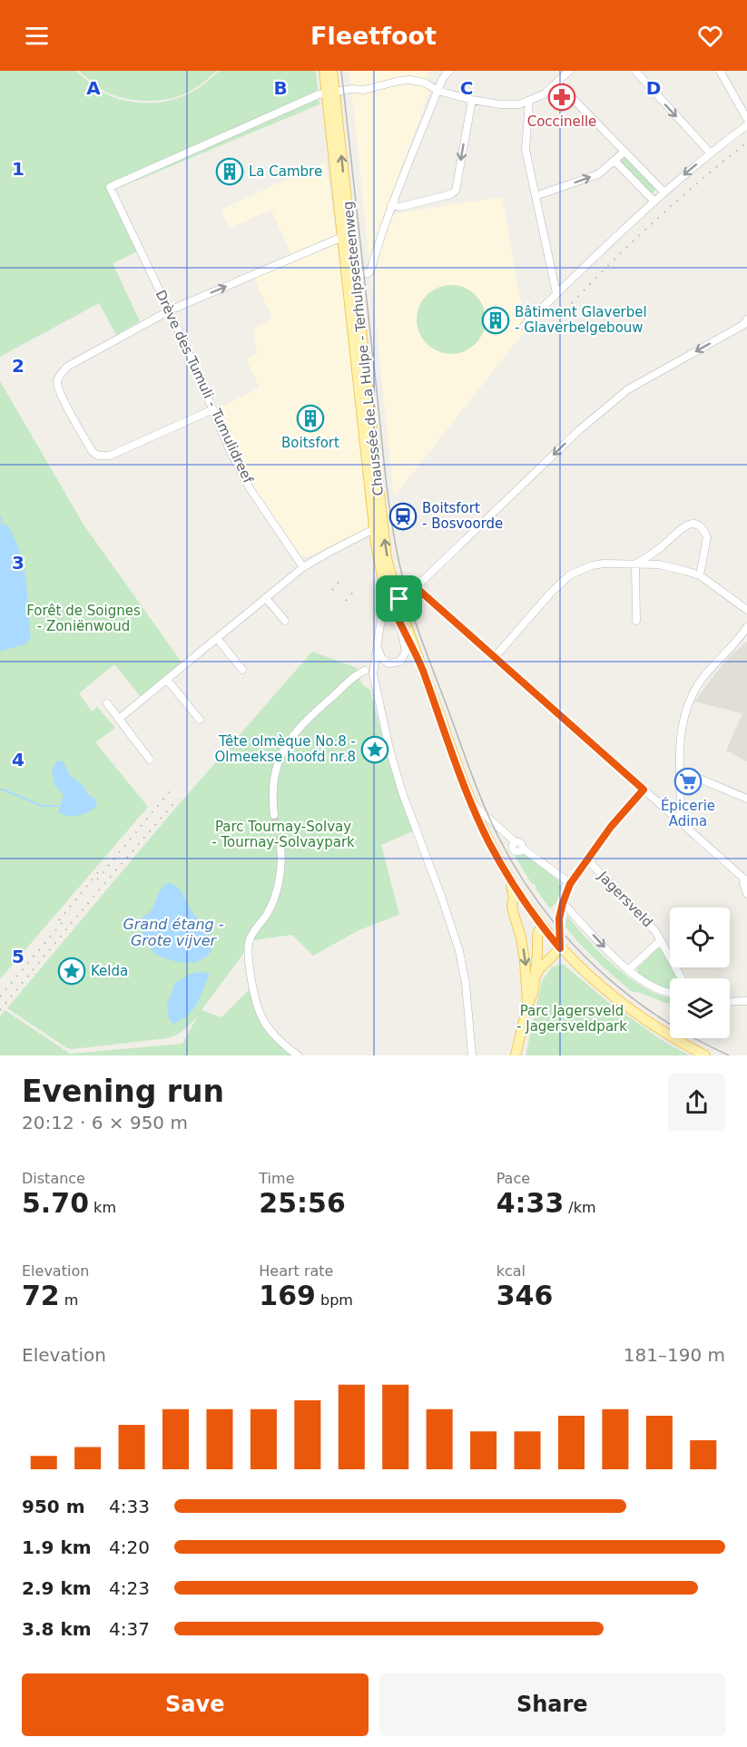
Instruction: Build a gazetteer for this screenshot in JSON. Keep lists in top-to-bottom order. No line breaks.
{"streets":{"main road":["Chaussée de La Hulpe - Terhulpsesteenweg"],"street":["Drève des Tumuli - Tumulidreef","Jagersveld"]},"crossings":[["Chaussée de La Hulpe - Terhulpsesteenweg","Drève des Tumuli - Tumulidreef"]],"water":["Grand étang - Grote vijver"],"parks":["Forêt de Soignes - Zoniënwoud","Parc Tournay-Solvay - Tournay-Solvaypark","Parc Jagersveld - Jagersveldpark"],"places":{"pharmacy":["Coccinelle"],"building":["La Cambre","Bâtiment Glaverbel - Glaverbelgebouw","Boitsfort"],"station":["Boitsfort - Bosvoorde"],"place":["Tête olmèque No.8 - Olmeekse hoofd nr.8","Kelda"],"supermarket":["Épicerie Adina"]},"page":{"header":"Fleetfoot","heading":["Evening run","20:12 · 6 × 950 m"],"stats":[["Distance","5.70 km"],["Time","25:56"],["Pace","4:33 /km"],["Elevation","72 m"],["Heart rate","169 bpm"],["kcal","346"]],"chart":["Elevation","181–190 m"],"list":[{"name":"950 m","note":"4:33"},{"name":"1.9 km","note":"4:20"},{"name":"2.9 km","note":"4:23"},{"name":"3.8 km","note":"4:37"}],"buttons":["Save","Share"]},"grid":{"columns":["A","B","C","D"],"rows":["1","2","3","4","5"]}}
